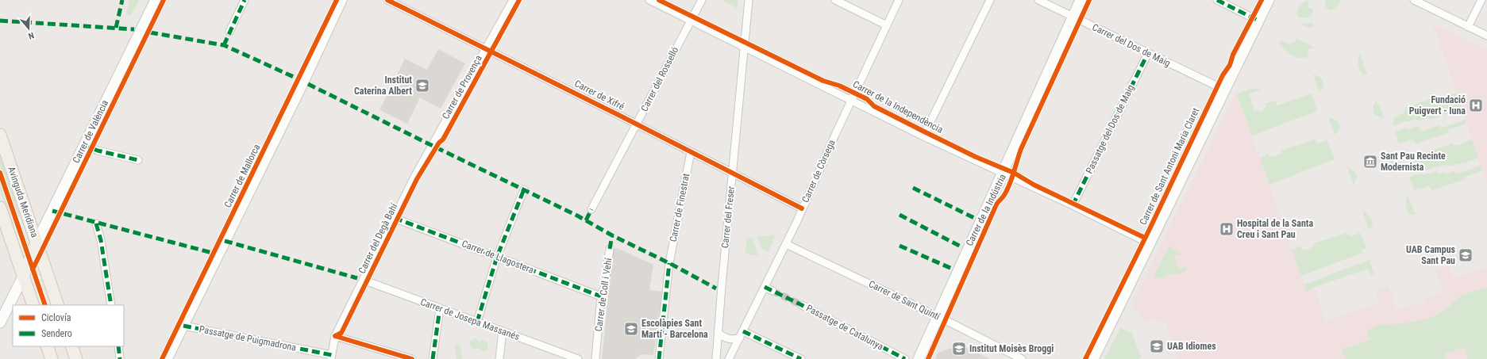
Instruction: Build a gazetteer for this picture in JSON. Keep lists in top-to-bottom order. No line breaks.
{"streets":{"main road":["Carrer de València","Carrer de Sant Antoni Maria Claret","Carrer de Mallorca","Avinguda Meridiana","Carrer de la Indústria"],"street":["Carrer del Dos de Maig","Carrer del Rosselló","Carrer de Provença","Carrer de Xifré","Carrer de la Independència","Passatge del Dos de Maig","Carrer de Còrsega","Carrer de Finestrat","Carrer del Freser","Carrer del Degà Bahí","Carrer de Llagostera","Carrer de Coll i Vehí","Carrer de Sant Quintí","Carrer de Josepa Massanés","Passatge de Catalunya","Passatge de Puigmadrona"]},"crossings":[["Carrer del Dos de Maig","Passatge del Dos de Maig"],["Carrer del Dos de Maig","Carrer de Sant Antoni Maria Claret"],["Carrer del Dos de Maig","Carrer de la Indústria"],["Carrer del Rosselló","Carrer de Xifré"],["Carrer del Rosselló","Carrer de la Independència"],["Carrer de Provença","Carrer de Xifré"],["Carrer de Provença","Carrer del Degà Bahí"],["Carrer de Xifré","Carrer de Còrsega"],["Carrer de Xifré","Carrer de Finestrat"],["Carrer de Xifré","Carrer del Freser"],["Carrer de la Independència","Passatge del Dos de Maig"],["Carrer de la Independència","Carrer de Sant Antoni Maria Claret"],["Carrer de la Independència","Carrer de Còrsega"],["Carrer de la Independència","Carrer de la Indústria"],["Carrer de la Independència","Carrer del Freser"],["Carrer de València","Avinguda Meridiana"],["Carrer de Còrsega","Carrer de Sant Quintí"],["Carrer de Mallorca","Passatge de Puigmadrona"],["Carrer de la Indústria","Carrer de Sant Quintí"],["Carrer del Degà Bahí","Carrer de Llagostera"],["Carrer del Degà Bahí","Carrer de Josepa Massanés"],["Carrer del Degà Bahí","Passatge de Puigmadrona"],["Carrer de Llagostera","Carrer de Coll i Vehí"]],"places":{"school or university":["Institut Caterina Albert","UAB Campus Sant Pau","Escolàpies Sant Martí - Barcelona","UAB Idiomes","Institut Moisès Broggi"],"hospital":["Fundació Puigvert - Iuna","Hospital de la Santa Creu i Sant Pau"],"museum":["Sant Pau Recinte Modernista"]},"legend":["Ciclovía","Sendero"],"north":"bottom"}
